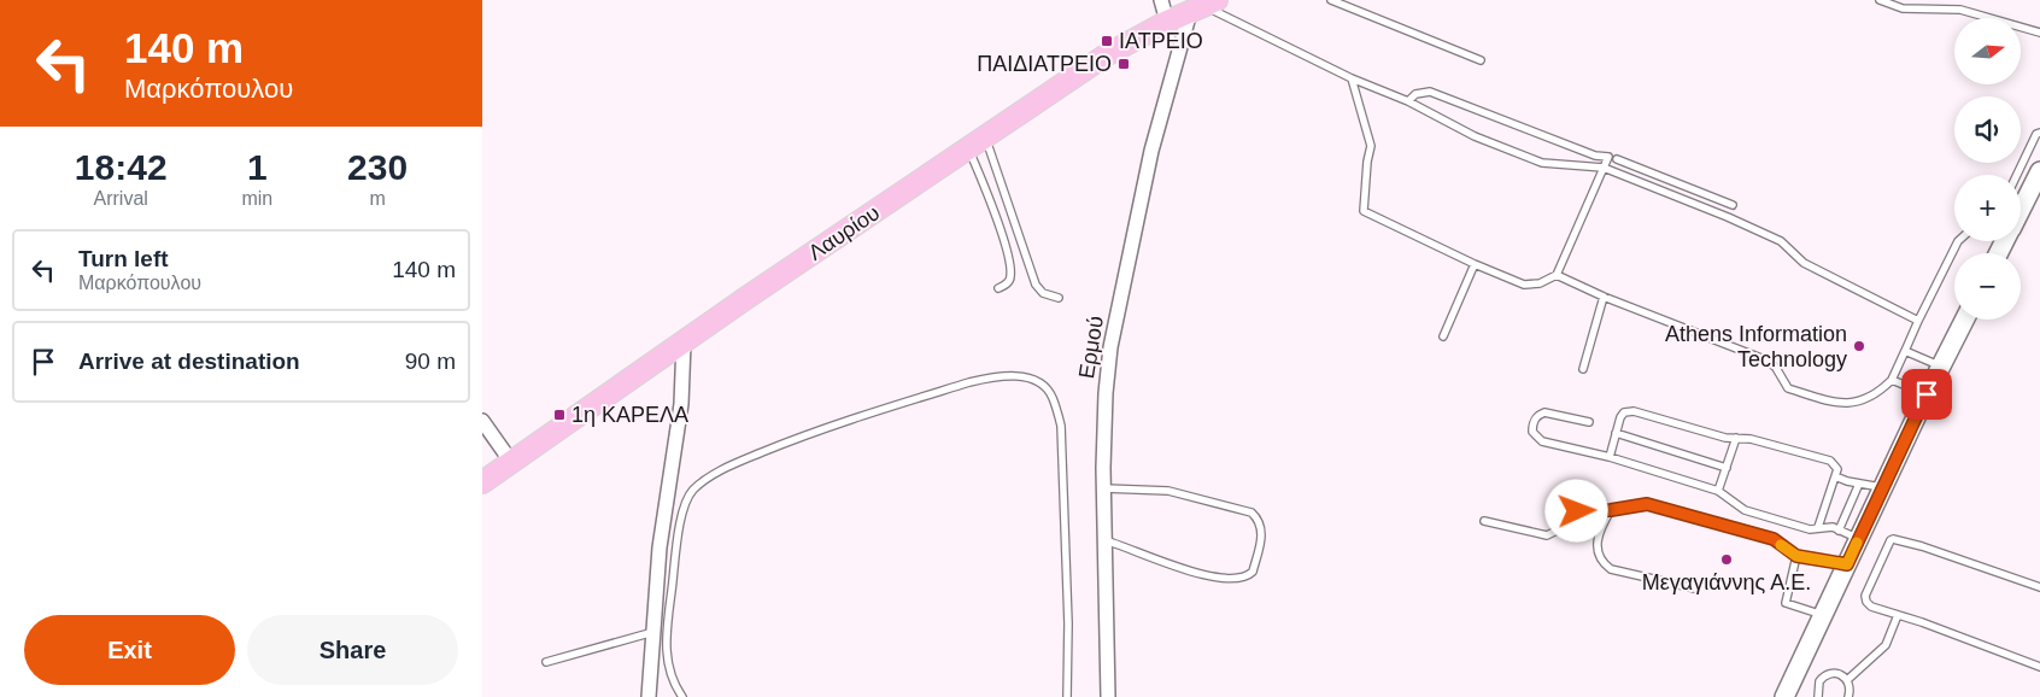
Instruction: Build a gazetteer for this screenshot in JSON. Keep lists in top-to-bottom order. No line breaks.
{"streets":{"main road":["Λαυρίου"],"street":["Ερμού"]},"crossings":[["Λαυρίου","Ερμού"]],"places":{"transit":["ΙΑΤΡΕΙΟ","ΠΑΙΔΙΑΤΡΕΙΟ","1η ΚΑΡΕΛΑ"],"other":["Athens Information Technology","Μεγαγιάννης Α.Ε."]},"north":"right","page":{"turn":["140 m","Μαρκόπουλου"],"map_buttons":["+","−"],"eta":["18:42","Arrival","1","min","230","m"],"list":[{"name":"Turn left","note":"Μαρκόπουλου","value":"140 m"},{"name":"Arrive at destination","value":"90 m"}],"buttons":["Exit","Share"]}}
